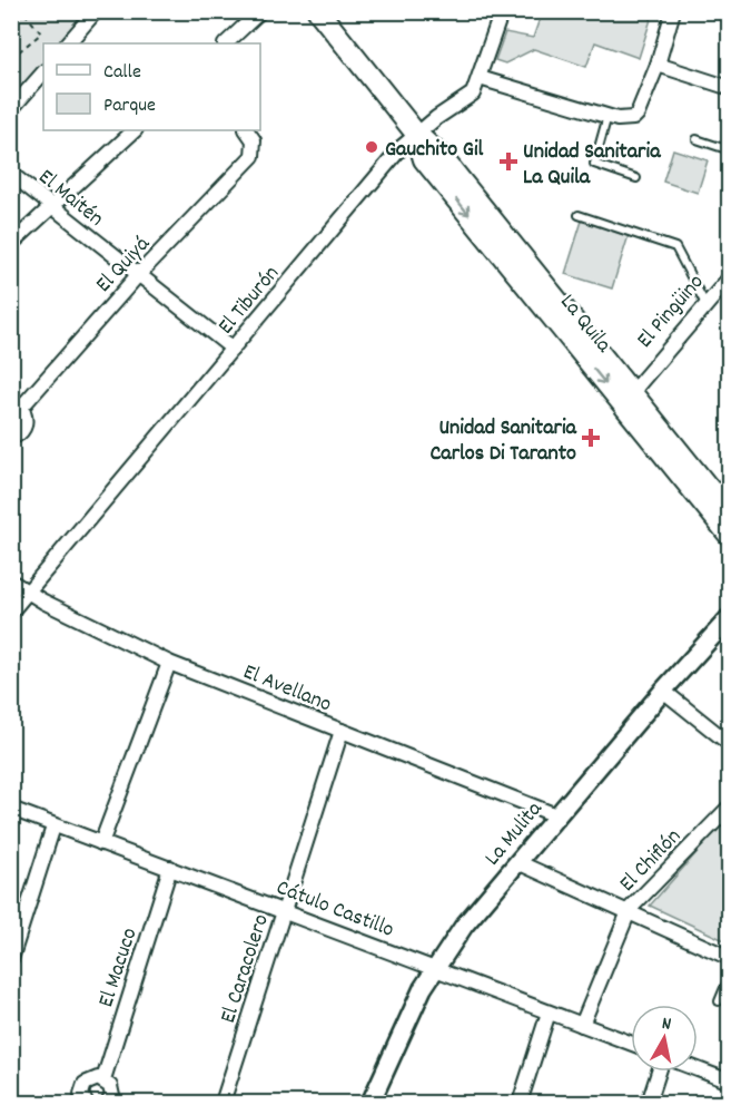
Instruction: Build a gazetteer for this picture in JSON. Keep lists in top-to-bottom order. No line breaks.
{"streets":{"main road":["La Quila"],"street":["El Maitén","El Quiyá","El Tiburón","El Pingüino","El Avellano","La Mulita","El Chiflón","Cátulo Castillo","El Macuco","El Caracolero"]},"crossings":[["El Maitén","El Quiyá"],["El Maitén","El Tiburón"],["El Tiburón","La Quila"],["El Tiburón","El Avellano"],["El Pingüino","La Quila"],["El Avellano","La Mulita"],["El Avellano","El Caracolero"],["La Mulita","Cátulo Castillo"],["El Chiflón","Cátulo Castillo"],["Cátulo Castillo","El Macuco"],["Cátulo Castillo","El Caracolero"]],"places":{"other":["Gauchito Gil"],"health":["Unidad Sanitaria La Quila","Unidad Sanitaria Carlos Di Taranto"]},"legend":["Calle","Parque"],"north":"top"}
